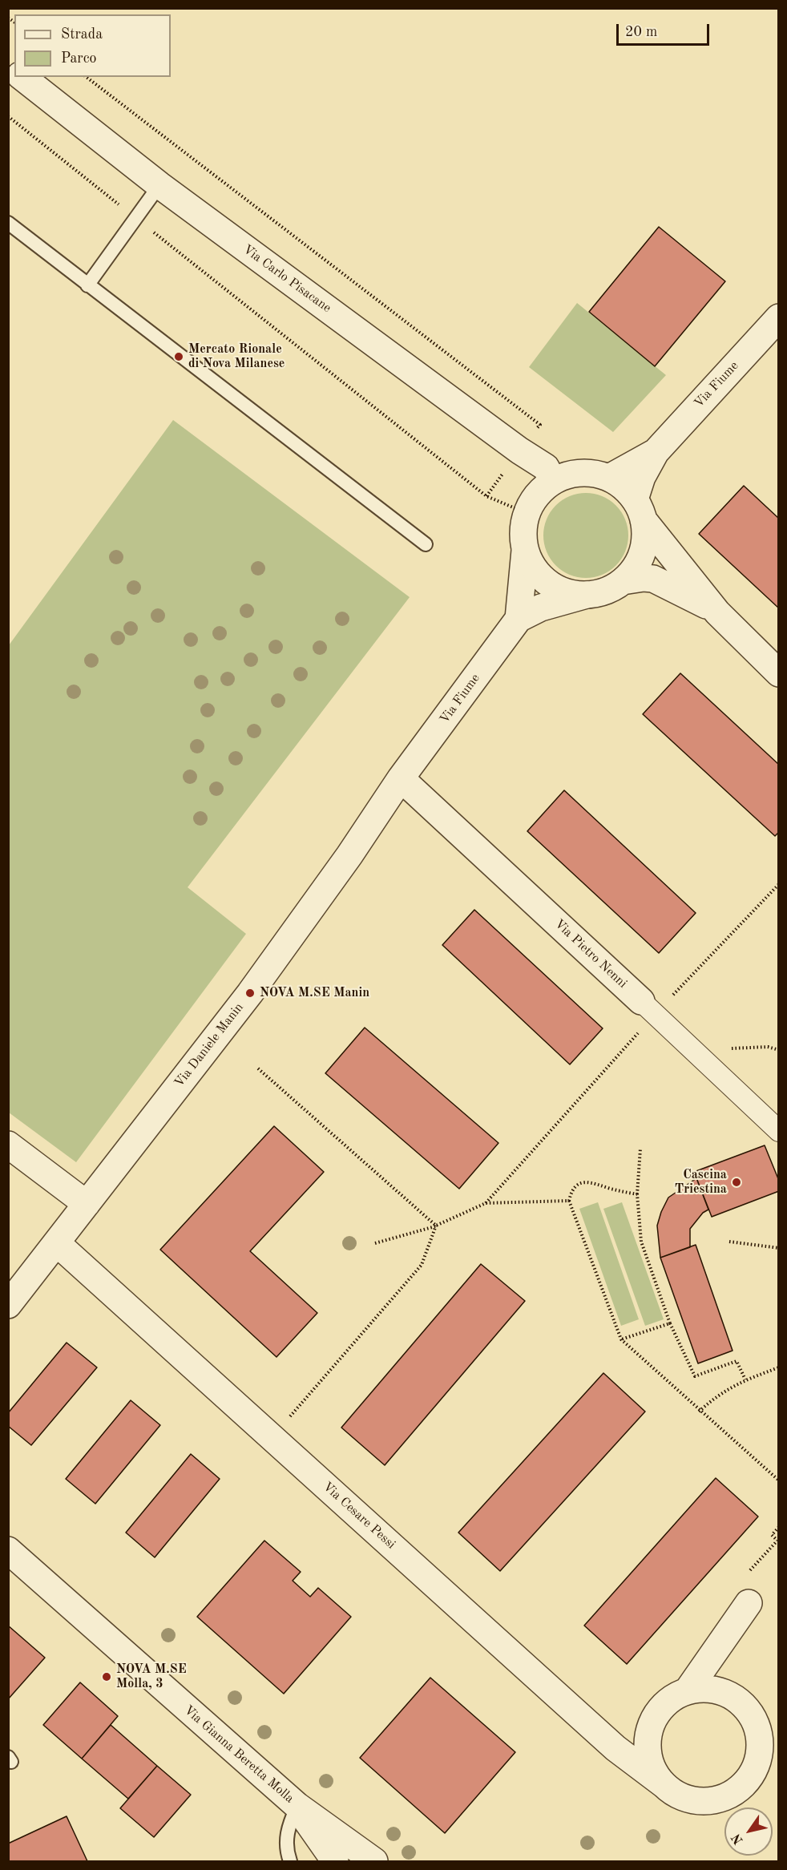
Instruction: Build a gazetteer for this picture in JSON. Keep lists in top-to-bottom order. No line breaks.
{"streets":{"street":["Via Carlo Pisacane","Via Fiume","Via Pietro Nenni","Via Daniele Manin","Via Cesare Pessi","Via Gianna Beretta Molla"]},"crossings":[["Via Carlo Pisacane","Via Fiume"],["Via Fiume","Via Pietro Nenni"],["Via Fiume","Via Daniele Manin"],["Via Pietro Nenni","Via Daniele Manin"],["Via Daniele Manin","Via Cesare Pessi"]],"places":["Mercato Rionale di Nova Milanese","NOVA M.SE Manin","Cascina Triestina","NOVA M.SE Molla, 3"],"legend":["Strada","Parco"],"scale_bar":"20 m","north":"bottom left"}
